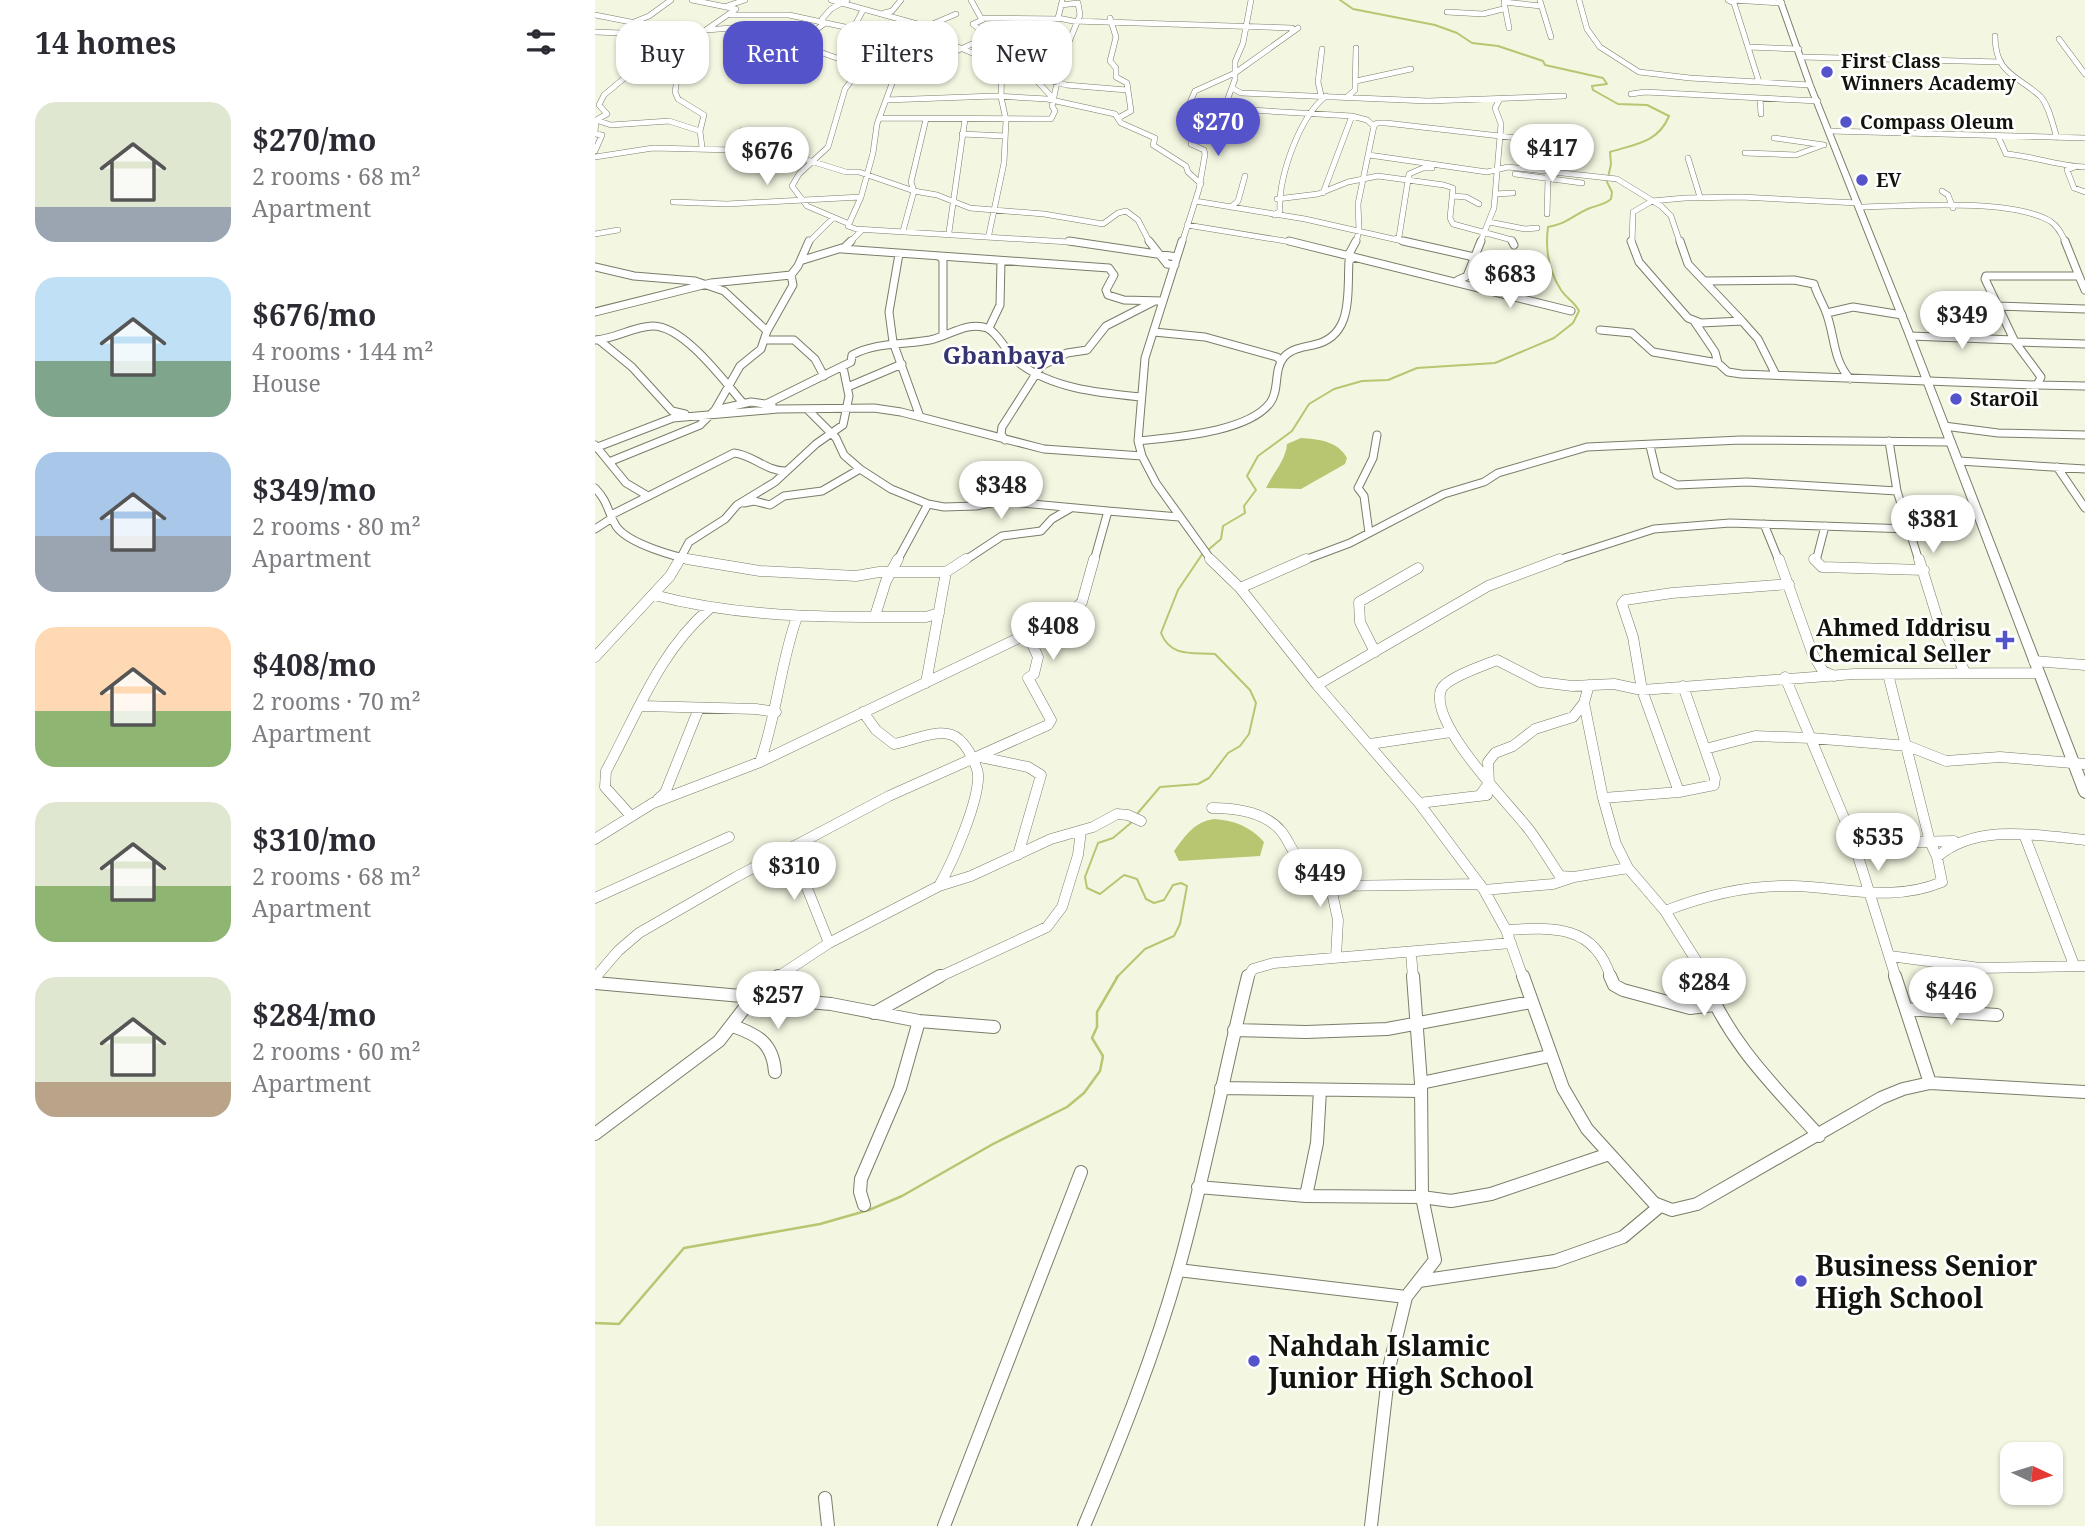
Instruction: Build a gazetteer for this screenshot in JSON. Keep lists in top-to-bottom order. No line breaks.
{"districts":["Gbanbaya"],"places":{"other":["First Class Winners Academy","Compass Oleum","EV","StarOil","Business Senior High School","Nahdah Islamic Junior High School"],"health":["Ahmed Iddrisu Chemical Seller"]},"north":"right","page":{"heading":"14 homes","chip":["Buy","Rent","Filters","New"],"list":[{"name":"$270/mo","note":"2 rooms · 68 m² · Apartment"},{"name":"$676/mo","note":"4 rooms · 144 m² · House"},{"name":"$349/mo","note":"2 rooms · 80 m² · Apartment"},{"name":"$408/mo","note":"2 rooms · 70 m² · Apartment"},{"name":"$310/mo","note":"2 rooms · 68 m² · Apartment"},{"name":"$284/mo","note":"2 rooms · 60 m² · Apartment"}],"price":["$270","$417","$676","$683","$349","$348","$381","$408","$535","$310","$449","$284","$446","$257"]}}
